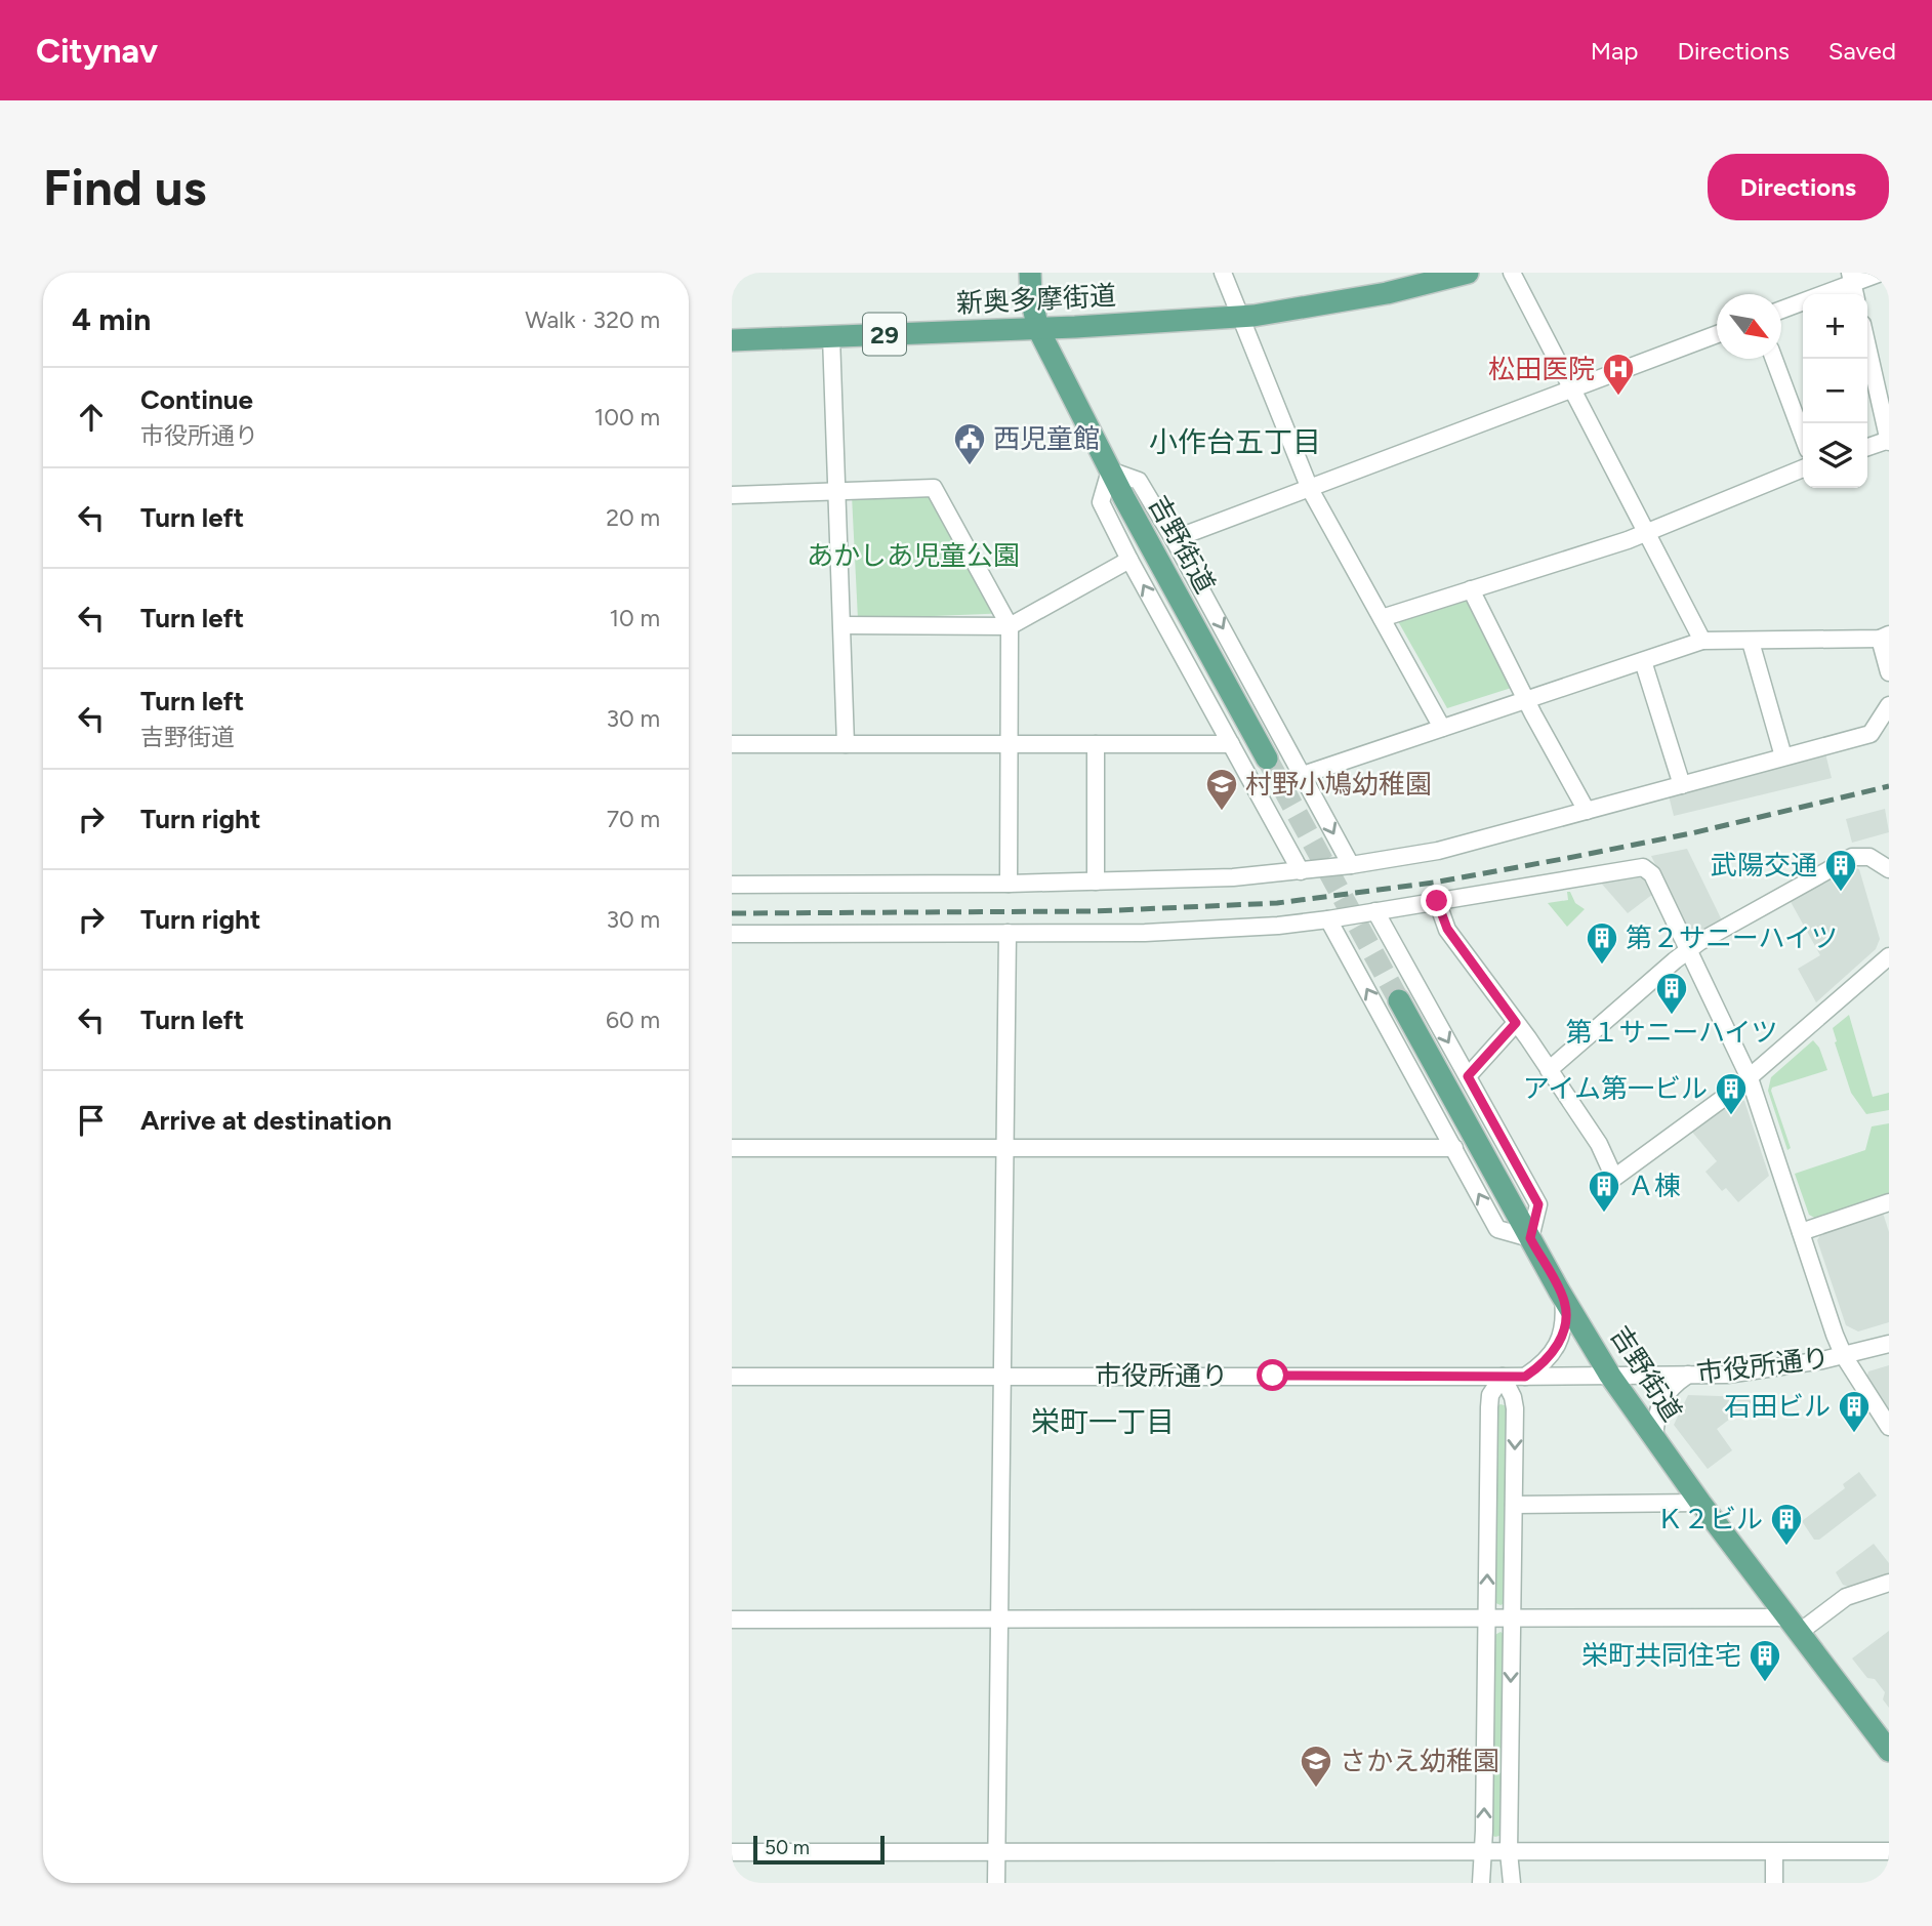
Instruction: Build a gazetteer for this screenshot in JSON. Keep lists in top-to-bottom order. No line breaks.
{"streets":{"main road":["新奥多摩街道","29","吉野街道"],"street":["市役所通り"]},"crossings":[["新奥多摩街道","吉野街道"],["吉野街道","市役所通り"]],"districts":["小作台五丁目","栄町一丁目"],"parks":["あかしあ児童公園"],"places":{"hospital":["松田医院"],"public building":["西児童館"],"school or university":["村野小鳩幼稚園","さかえ幼稚園"],"building":["武陽交通","第２サニーハイツ","第１サニーハイツ","アイム第一ビル","Ａ棟","石田ビル","Ｋ２ビル","栄町共同住宅"]},"scale_bar":"50 m","north":"bottom right","page":{"header":"Citynav","nav":["Map","Directions","Saved"],"buttons":"Directions","title":"Find us","heading":["4 min","Walk · 320 m"],"map_buttons":["+","−"],"list":[["Continue","市役所通り","100 m"],["Turn left","20 m"],["Turn left","10 m"],["Turn left","吉野街道","30 m"],["Turn right","70 m"],["Turn right","30 m"],["Turn left","60 m"],"Arrive at destination"],"scale":"50 m"}}
